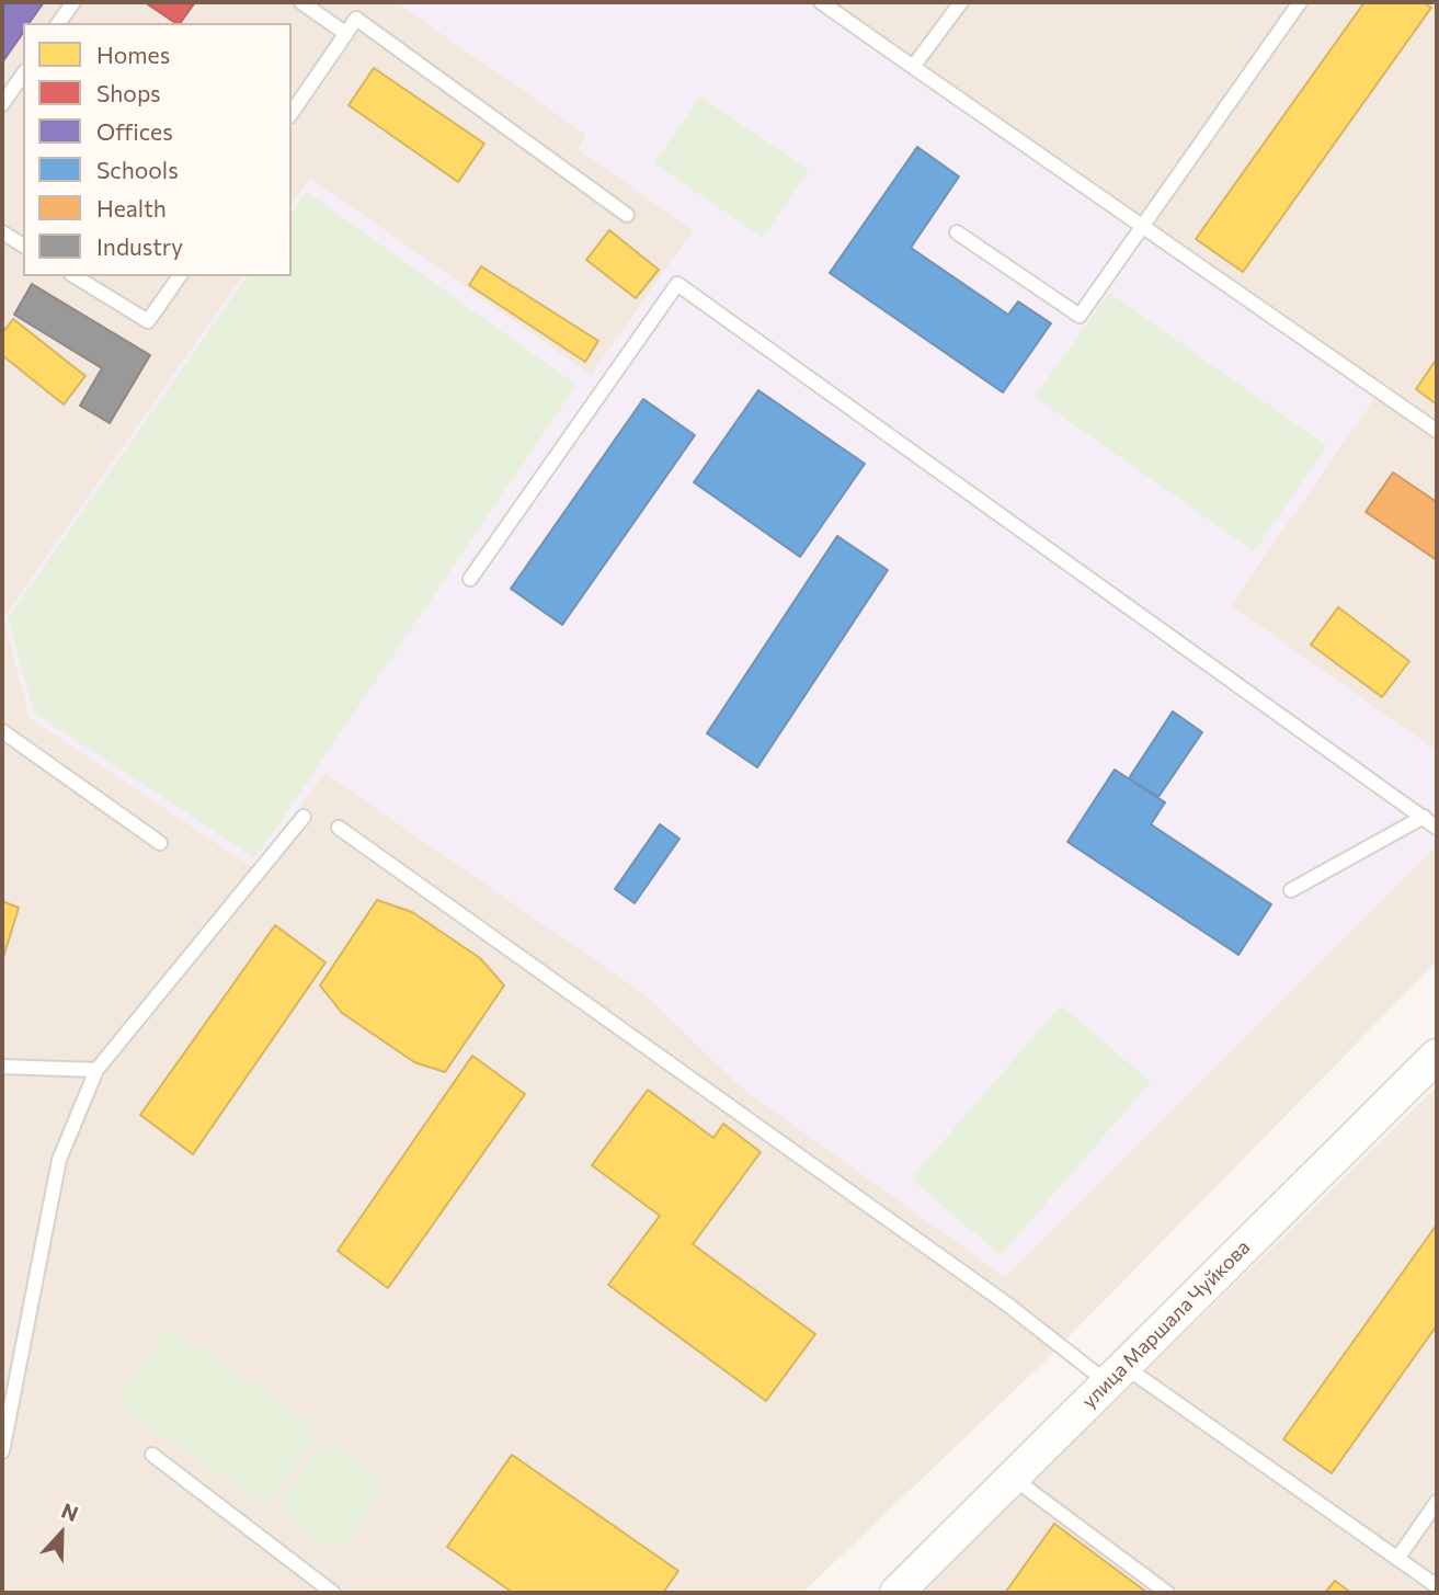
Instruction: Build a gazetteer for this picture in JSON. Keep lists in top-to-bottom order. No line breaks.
{"streets":{"street":["улица Маршала Чуйкова"]},"legend":["Homes","Shops","Offices","Schools","Health","Industry"],"north":"top"}
